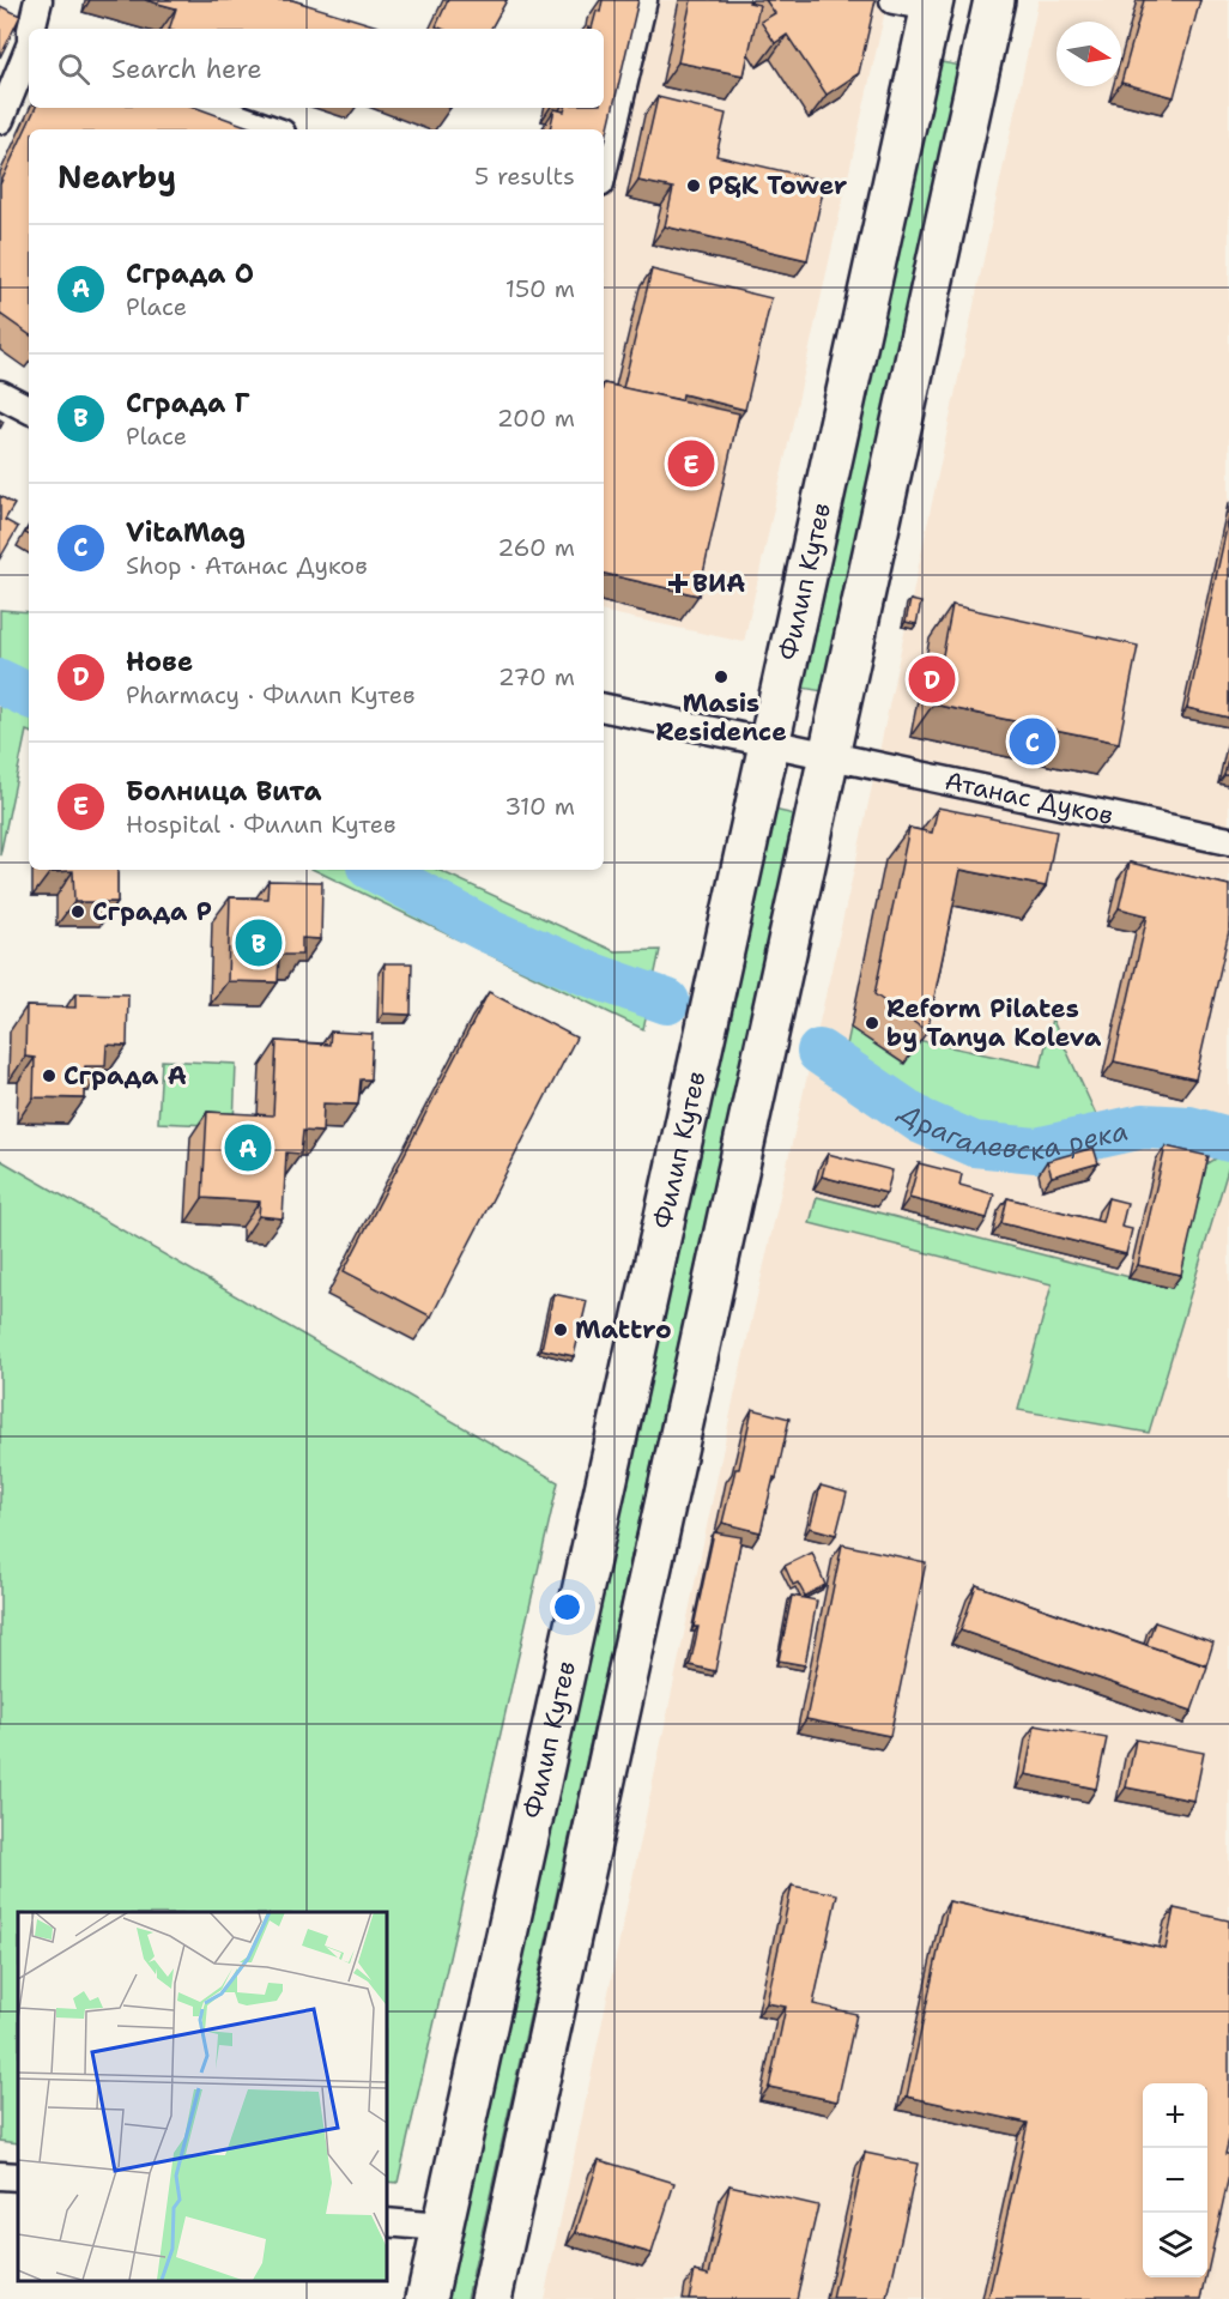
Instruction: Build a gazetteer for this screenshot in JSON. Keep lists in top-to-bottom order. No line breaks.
{"streets":{"main road":["Филип Кутев"],"street":["Атанас Дуков"]},"crossings":[["Филип Кутев","Атанас Дуков"]],"water":["Драгалевска река"],"places":{"other":["P&K Tower","Masis Residence","Сграда Р","Reform Pilates by Tanya Koleva","Сграда А","Mattro"],"health":["ВИА"]},"north":"right","page":{"search":"Search here","heading":["Nearby","5 results"],"list":[{"mark":"A","name":"Сграда О","note":"Place","value":"150 m"},{"mark":"B","name":"Сграда Г","note":"Place","value":"200 m"},{"mark":"C","name":"VitaMag","note":"Shop · Атанас Дуков","value":"260 m"},{"mark":"D","name":"Нове","note":"Pharmacy · Филип Кутев","value":"270 m"},{"mark":"E","name":"Болница Вита","note":"Hospital · Филип Кутев","value":"310 m"}],"pins":["E","D","C","B","A"],"map_buttons":["+","−"]}}
